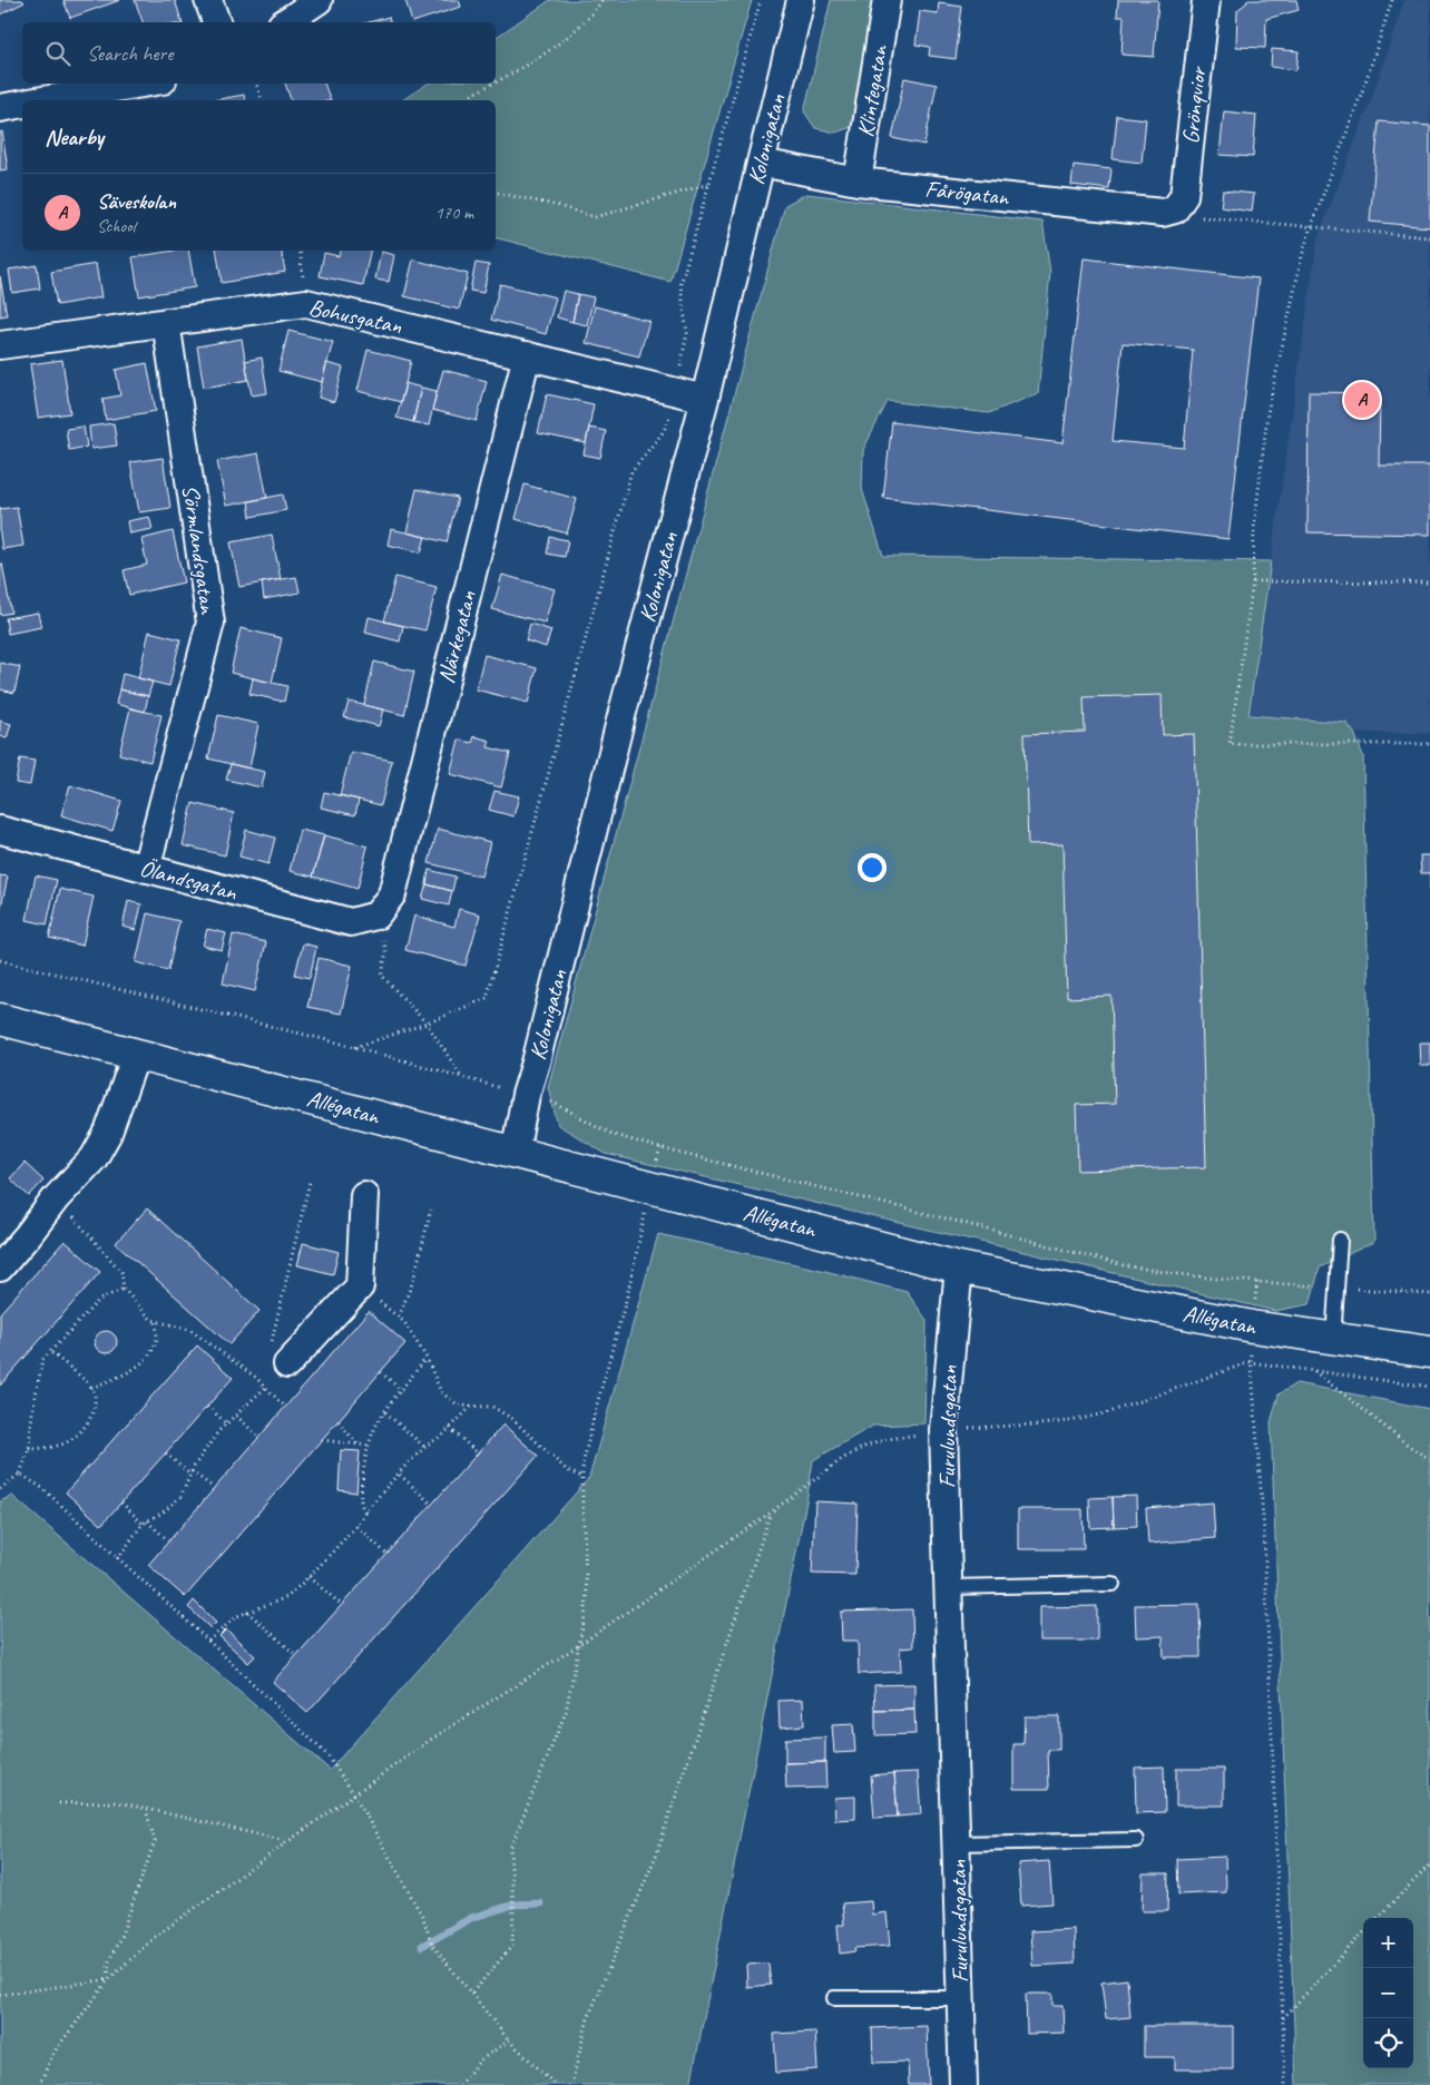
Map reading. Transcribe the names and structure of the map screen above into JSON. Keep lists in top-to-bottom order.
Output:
{
  "streets": {
    "street": [
      "Klintegatan",
      "Grönqvior",
      "Kolonigatan",
      "Fårögatan",
      "Bohusgatan",
      "Sörmlandsgatan",
      "Närkegatan",
      "Ölandsgatan",
      "Allégatan",
      "Furulundsgatan"
    ]
  },
  "crossings": [
    ["Klintegatan", "Fårögatan"],
    ["Grönqvior", "Fårögatan"],
    ["Kolonigatan", "Fårögatan"],
    ["Kolonigatan", "Bohusgatan"],
    ["Kolonigatan", "Allégatan"],
    ["Bohusgatan", "Sörmlandsgatan"],
    ["Bohusgatan", "Närkegatan"],
    ["Sörmlandsgatan", "Ölandsgatan"],
    ["Närkegatan", "Ölandsgatan"],
    ["Allégatan", "Furulundsgatan"]
  ],
  "page": {
    "search": "Search here",
    "heading": "Nearby",
    "list": [
      {
        "mark": "A",
        "name": "Säveskolan",
        "note": "School",
        "value": "170 m"
      }
    ],
    "pins": "A",
    "map_buttons": ["+", "−"]
  }
}
